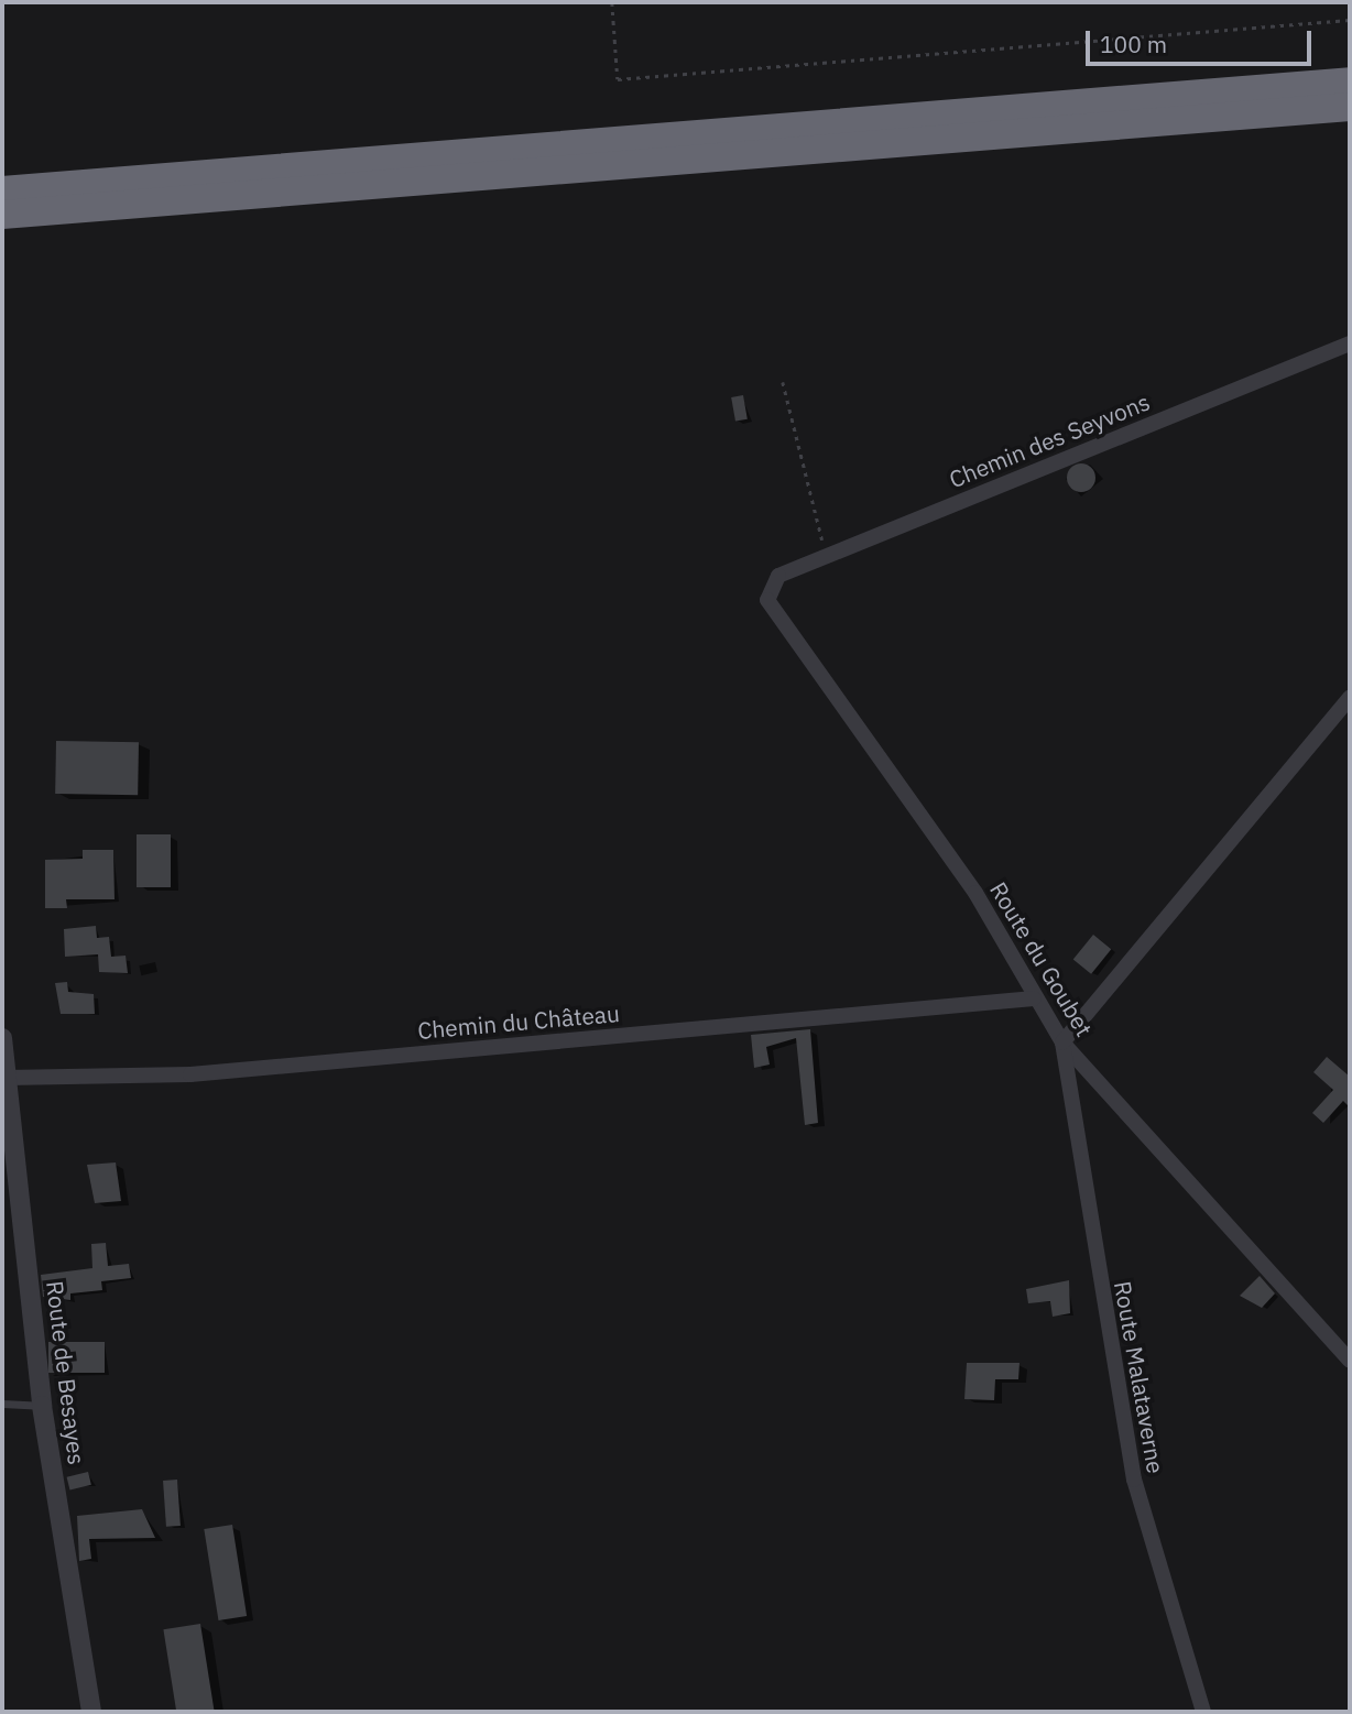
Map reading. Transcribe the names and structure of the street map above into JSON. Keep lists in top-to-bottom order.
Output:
{
  "streets": {
    "street": [
      "Chemin des Seyvons",
      "Route du Goubet",
      "Chemin du Château",
      "Route de Besayes",
      "Route Malataverne"
    ]
  },
  "crossings": [
    ["Chemin des Seyvons", "Route du Goubet"],
    ["Route du Goubet", "Chemin du Château"],
    ["Route du Goubet", "Route Malataverne"],
    ["Chemin du Château", "Route de Besayes"]
  ],
  "scale_bar": "100 m"
}
